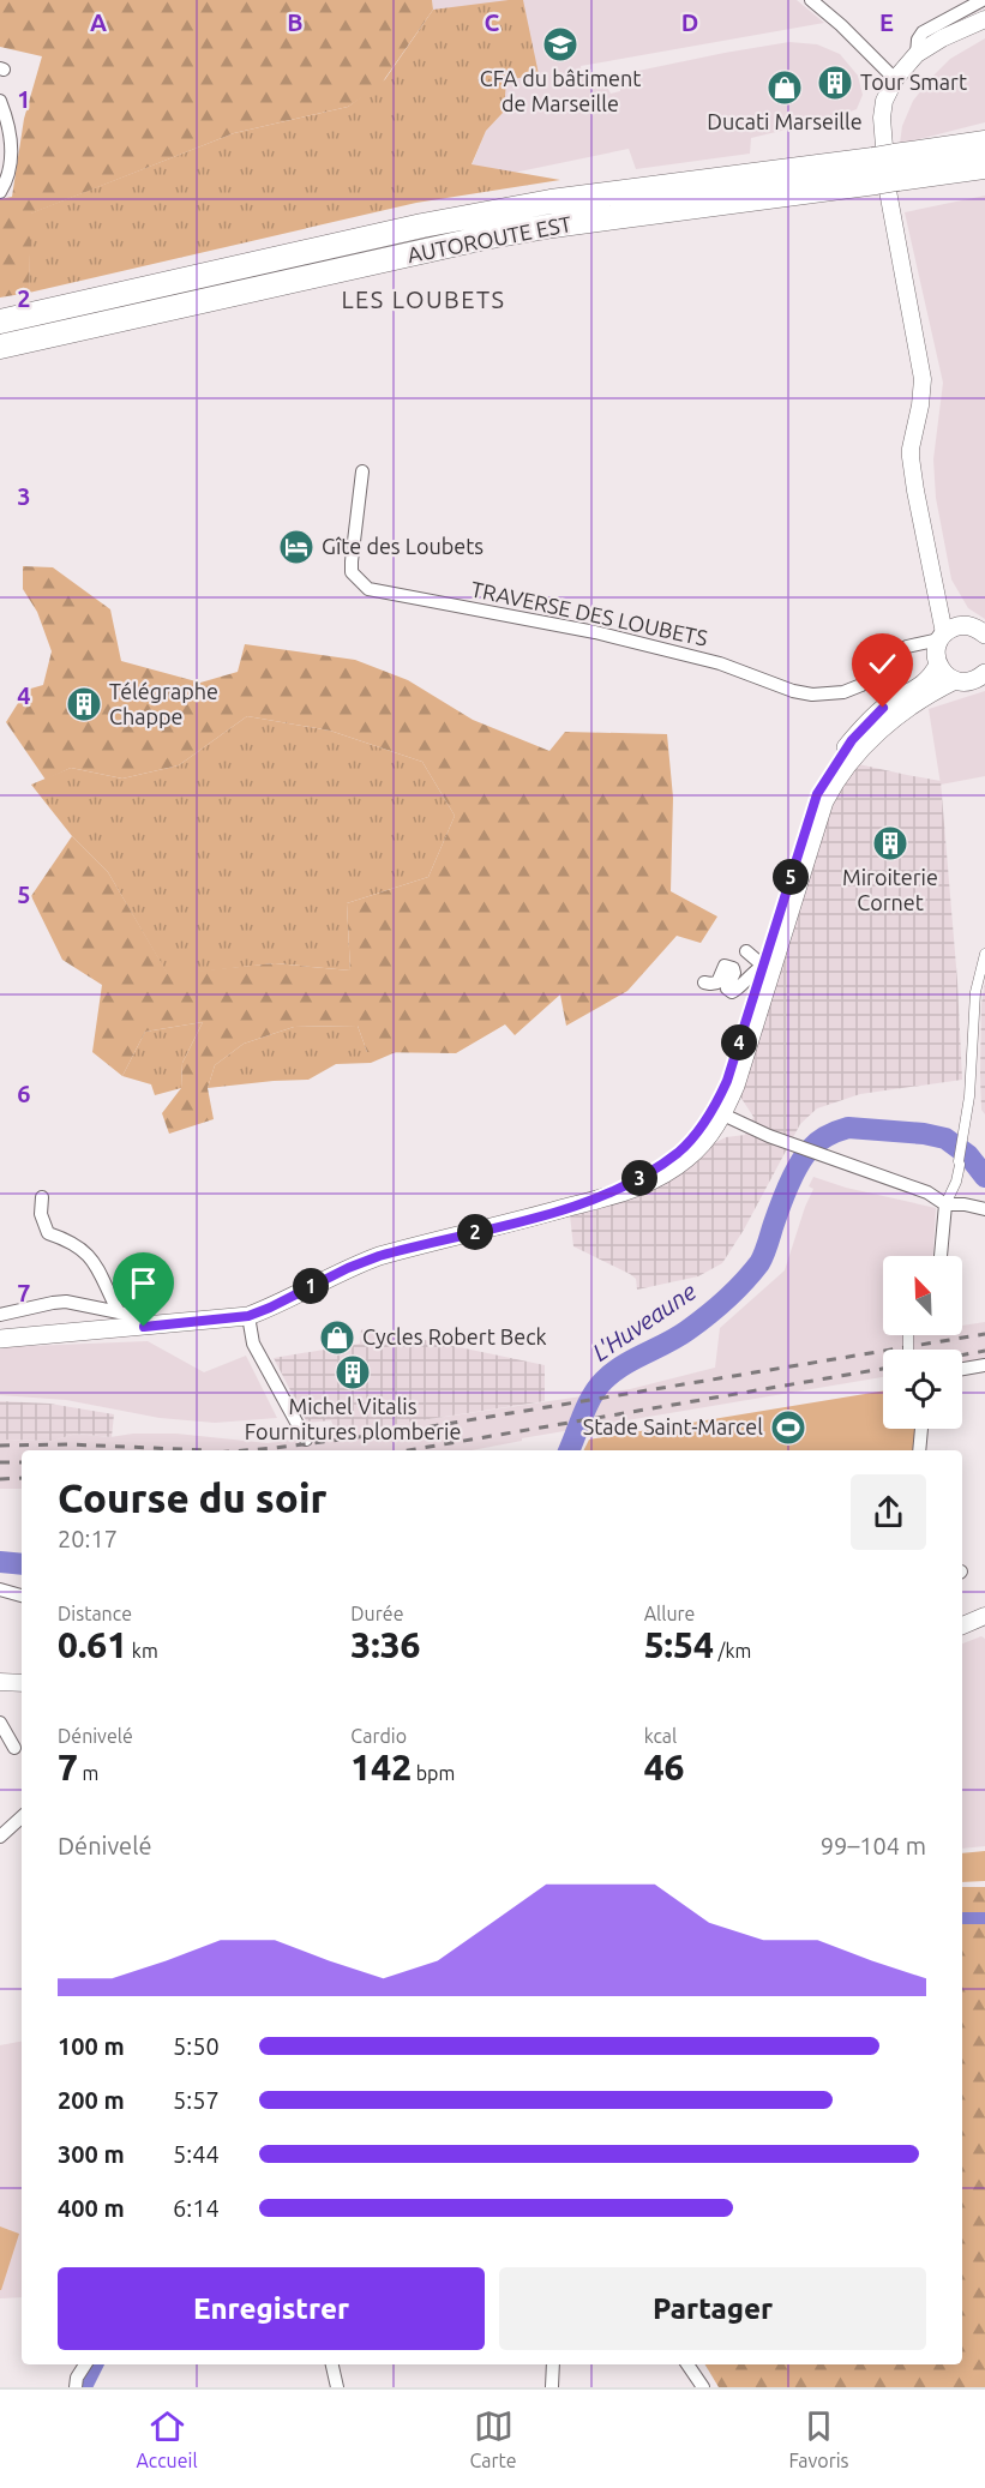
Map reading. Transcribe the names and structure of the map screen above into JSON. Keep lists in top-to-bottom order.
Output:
{
  "streets": {
    "highway": ["AUTOROUTE EST"],
    "street": ["TRAVERSE DES LOUBETS"]
  },
  "districts": ["LES LOUBETS"],
  "water": ["L'Huveaune"],
  "places": {
    "school or university": ["CFA du bâtiment de Marseille"],
    "building": [
      "Tour Smart",
      "Télégraphe Chappe",
      "Miroiterie Cornet",
      "Michel Vitalis Fournitures plomberie"
    ],
    "shop": ["Ducati Marseille", "Cycles Robert Beck"],
    "hotel": ["Gîte des Loubets"],
    "sports": ["Stade Saint-Marcel"]
  },
  "north": "top left",
  "page": {
    "pins": [
      "5",
      "4",
      "3",
      "2",
      "1"
    ],
    "heading": ["Course du soir", "20:17"],
    "stats": [
      ["Distance", "0.61 km"],
      ["Durée", "3:36"],
      ["Allure", "5:54 /km"],
      ["Dénivelé", "7 m"],
      ["Cardio", "142 bpm"],
      ["kcal", "46"]
    ],
    "chart": ["Dénivelé", "99–104 m"],
    "list": [
      {
        "name": "100 m",
        "note": "5:50"
      },
      {
        "name": "200 m",
        "note": "5:57"
      },
      {
        "name": "300 m",
        "note": "5:44"
      },
      {
        "name": "400 m",
        "note": "6:14"
      }
    ],
    "buttons": ["Enregistrer", "Partager"],
    "tabs": ["Accueil", "Carte", "Favoris"]
  },
  "grid": {
    "columns": [
      "A",
      "B",
      "C",
      "D",
      "E"
    ],
    "rows": [
      "1",
      "2",
      "3",
      "4",
      "5",
      "6",
      "7"
    ]
  }
}
